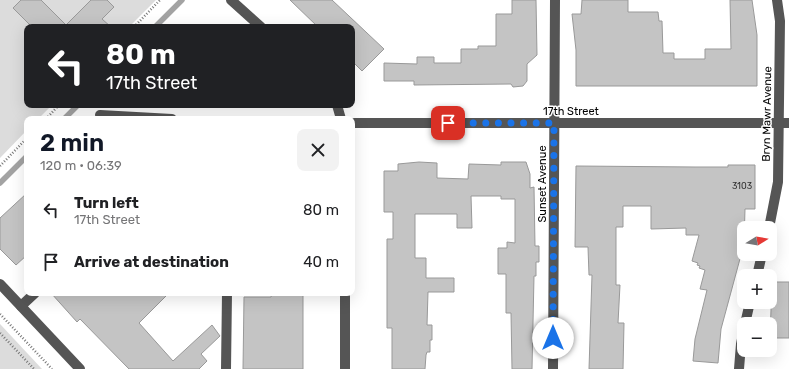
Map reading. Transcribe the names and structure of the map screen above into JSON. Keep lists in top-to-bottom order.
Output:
{
  "streets": {
    "street": ["17th Street", "Bryn Mawr Avenue", "Sunset Avenue"]
  },
  "crossings": [
    ["17th Street", "Bryn Mawr Avenue"],
    ["17th Street", "Sunset Avenue"]
  ],
  "house_numbers": ["3103"],
  "north": "right",
  "page": {
    "turn": ["80 m", "17th Street"],
    "heading": ["2 min", "120 m · 06:39"],
    "list": [
      {
        "name": "Turn left",
        "note": "17th Street",
        "value": "80 m"
      },
      {
        "name": "Arrive at destination",
        "value": "40 m"
      }
    ],
    "map_buttons": ["+", "−"]
  }
}
